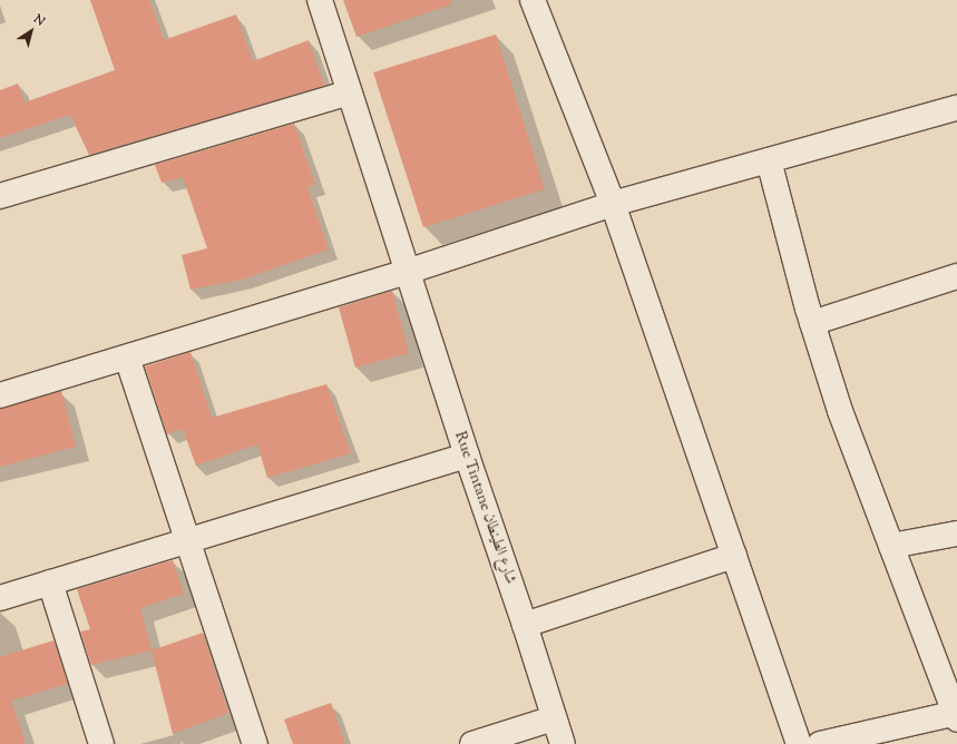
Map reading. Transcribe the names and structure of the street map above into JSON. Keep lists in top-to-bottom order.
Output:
{
  "streets": {
    "street": ["Rue Tintane شارع الطينطان"]
  },
  "north": "top right"
}
